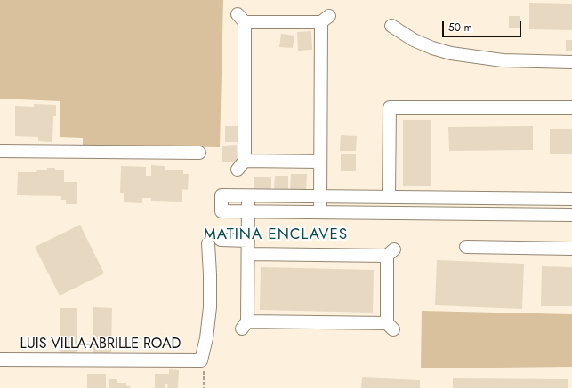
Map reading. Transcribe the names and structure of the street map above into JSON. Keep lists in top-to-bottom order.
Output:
{
  "streets": {
    "street": ["LUIS VILLA-ABRILLE ROAD"]
  },
  "districts": ["MATINA ENCLAVES"],
  "scale_bar": "50 m"
}
